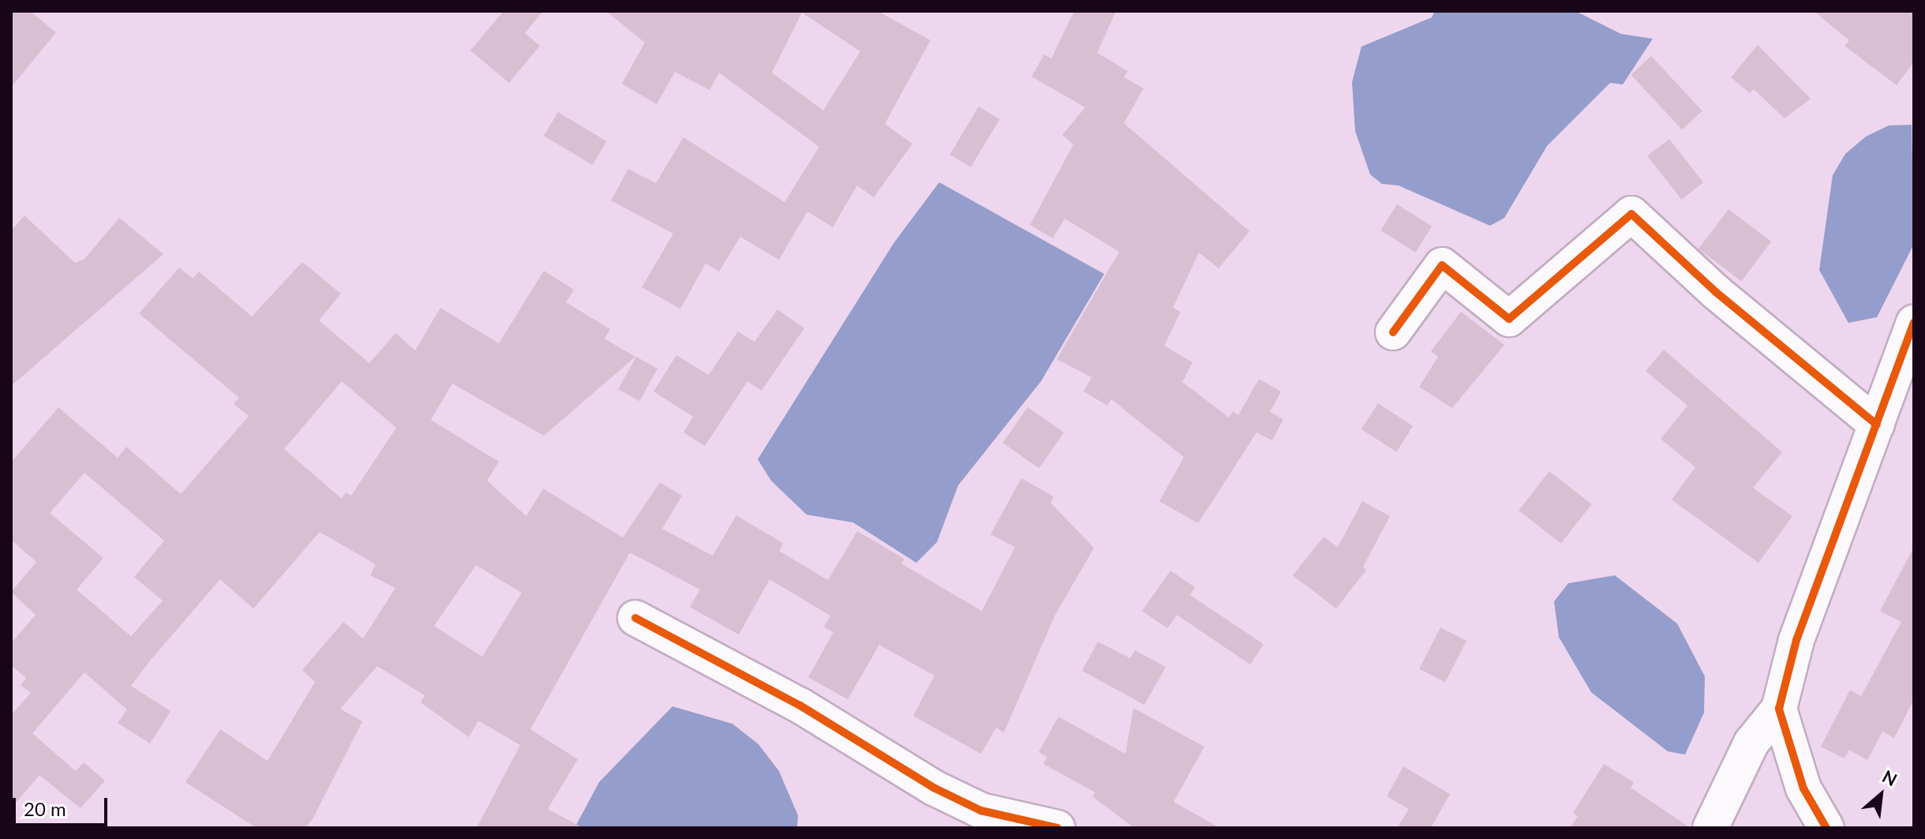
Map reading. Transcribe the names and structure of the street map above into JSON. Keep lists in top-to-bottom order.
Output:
{
  "scale_bar": "20 m",
  "north": "top right"
}
